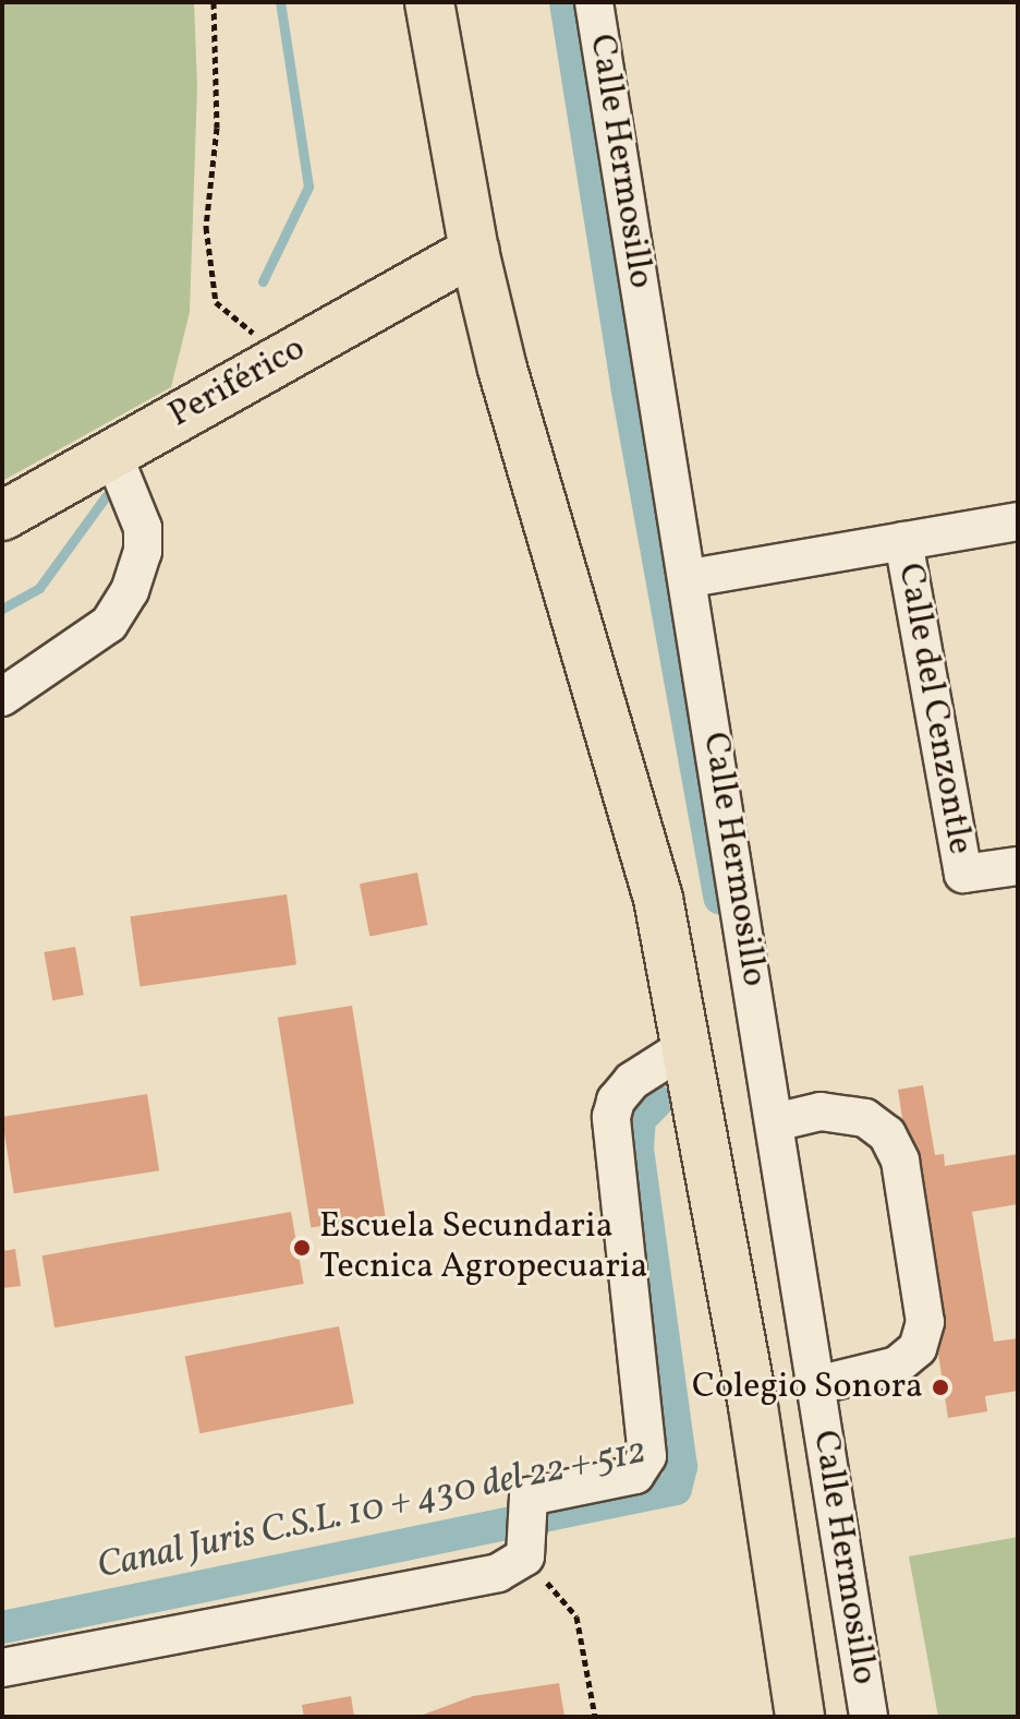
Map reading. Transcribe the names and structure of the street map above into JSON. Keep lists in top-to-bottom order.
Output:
{
  "streets": {
    "main road": ["Calle Hermosillo", "Periférico"],
    "street": ["Calle del Cenzontle"]
  },
  "crossings": [
    ["Calle Hermosillo", "Periférico"],
    ["Calle Hermosillo", "Calle del Cenzontle"]
  ],
  "water": ["Canal Juris C.S.L. 10 + 430 del 22 + 512"],
  "places": ["Escuela Secundaria Tecnica Agropecuaria", "Colegio Sonora"]
}
